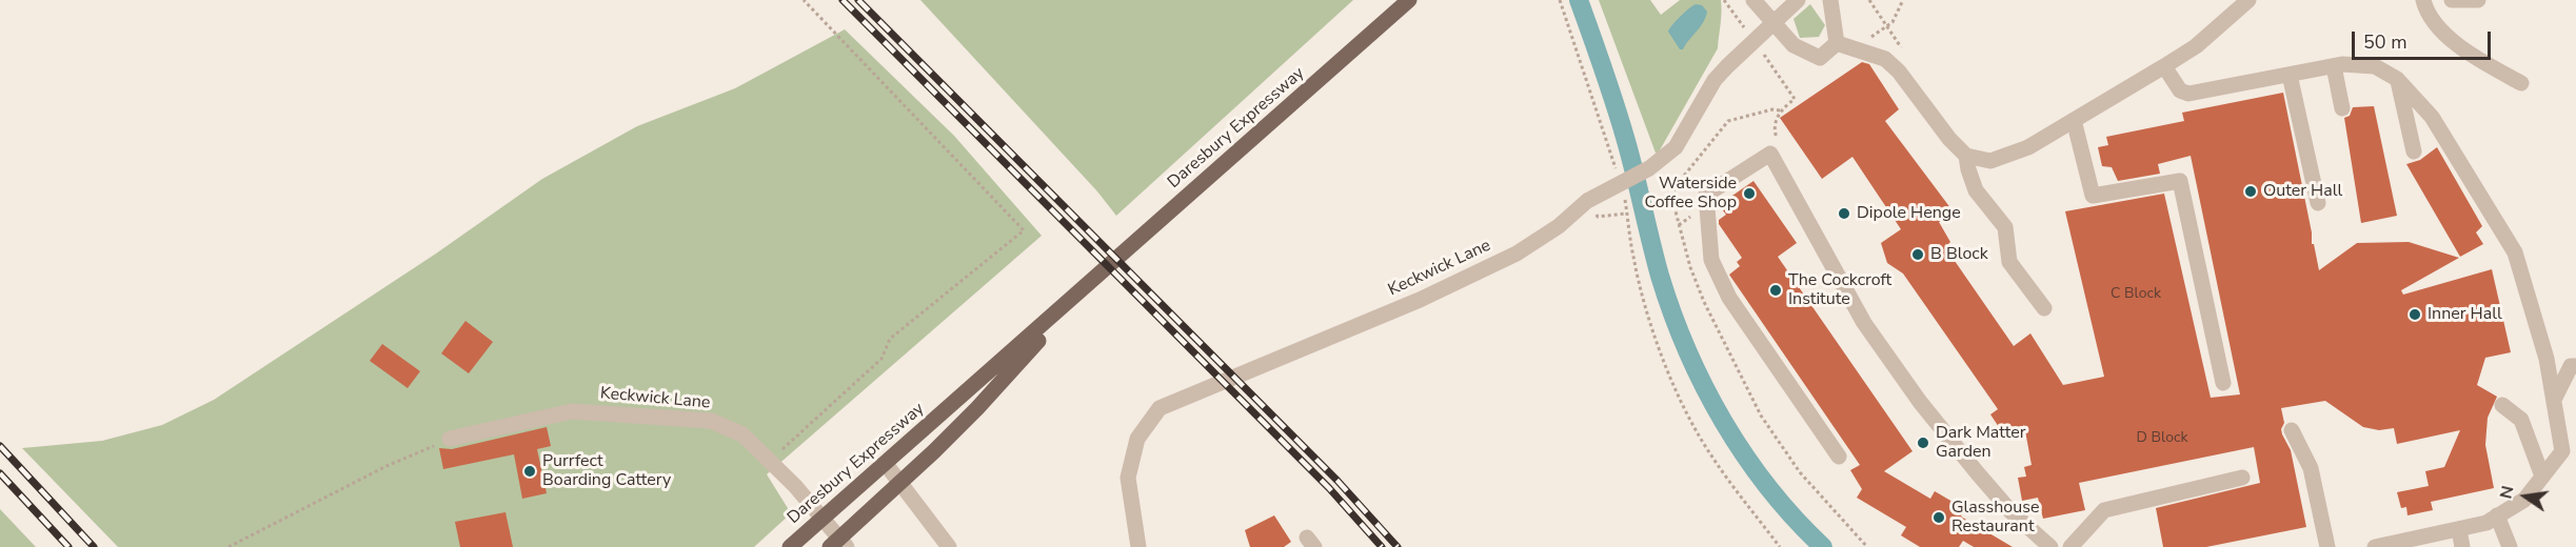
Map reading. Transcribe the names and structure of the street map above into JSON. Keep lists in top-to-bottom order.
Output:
{
  "streets": {
    "main road": ["Daresbury Expressway"],
    "street": ["Keckwick Lane"]
  },
  "places": [
    "Outer Hall",
    "Waterside Coffee Shop",
    "Dipole Henge",
    "B Block",
    "The Cockcroft Institute",
    "Inner Hall",
    "Dark Matter Garden",
    "Purrfect Boarding Cattery",
    "Glasshouse Restaurant"
  ],
  "house_numbers": ["C Block", "D Block"],
  "scale_bar": "50 m",
  "north": "left"
}
